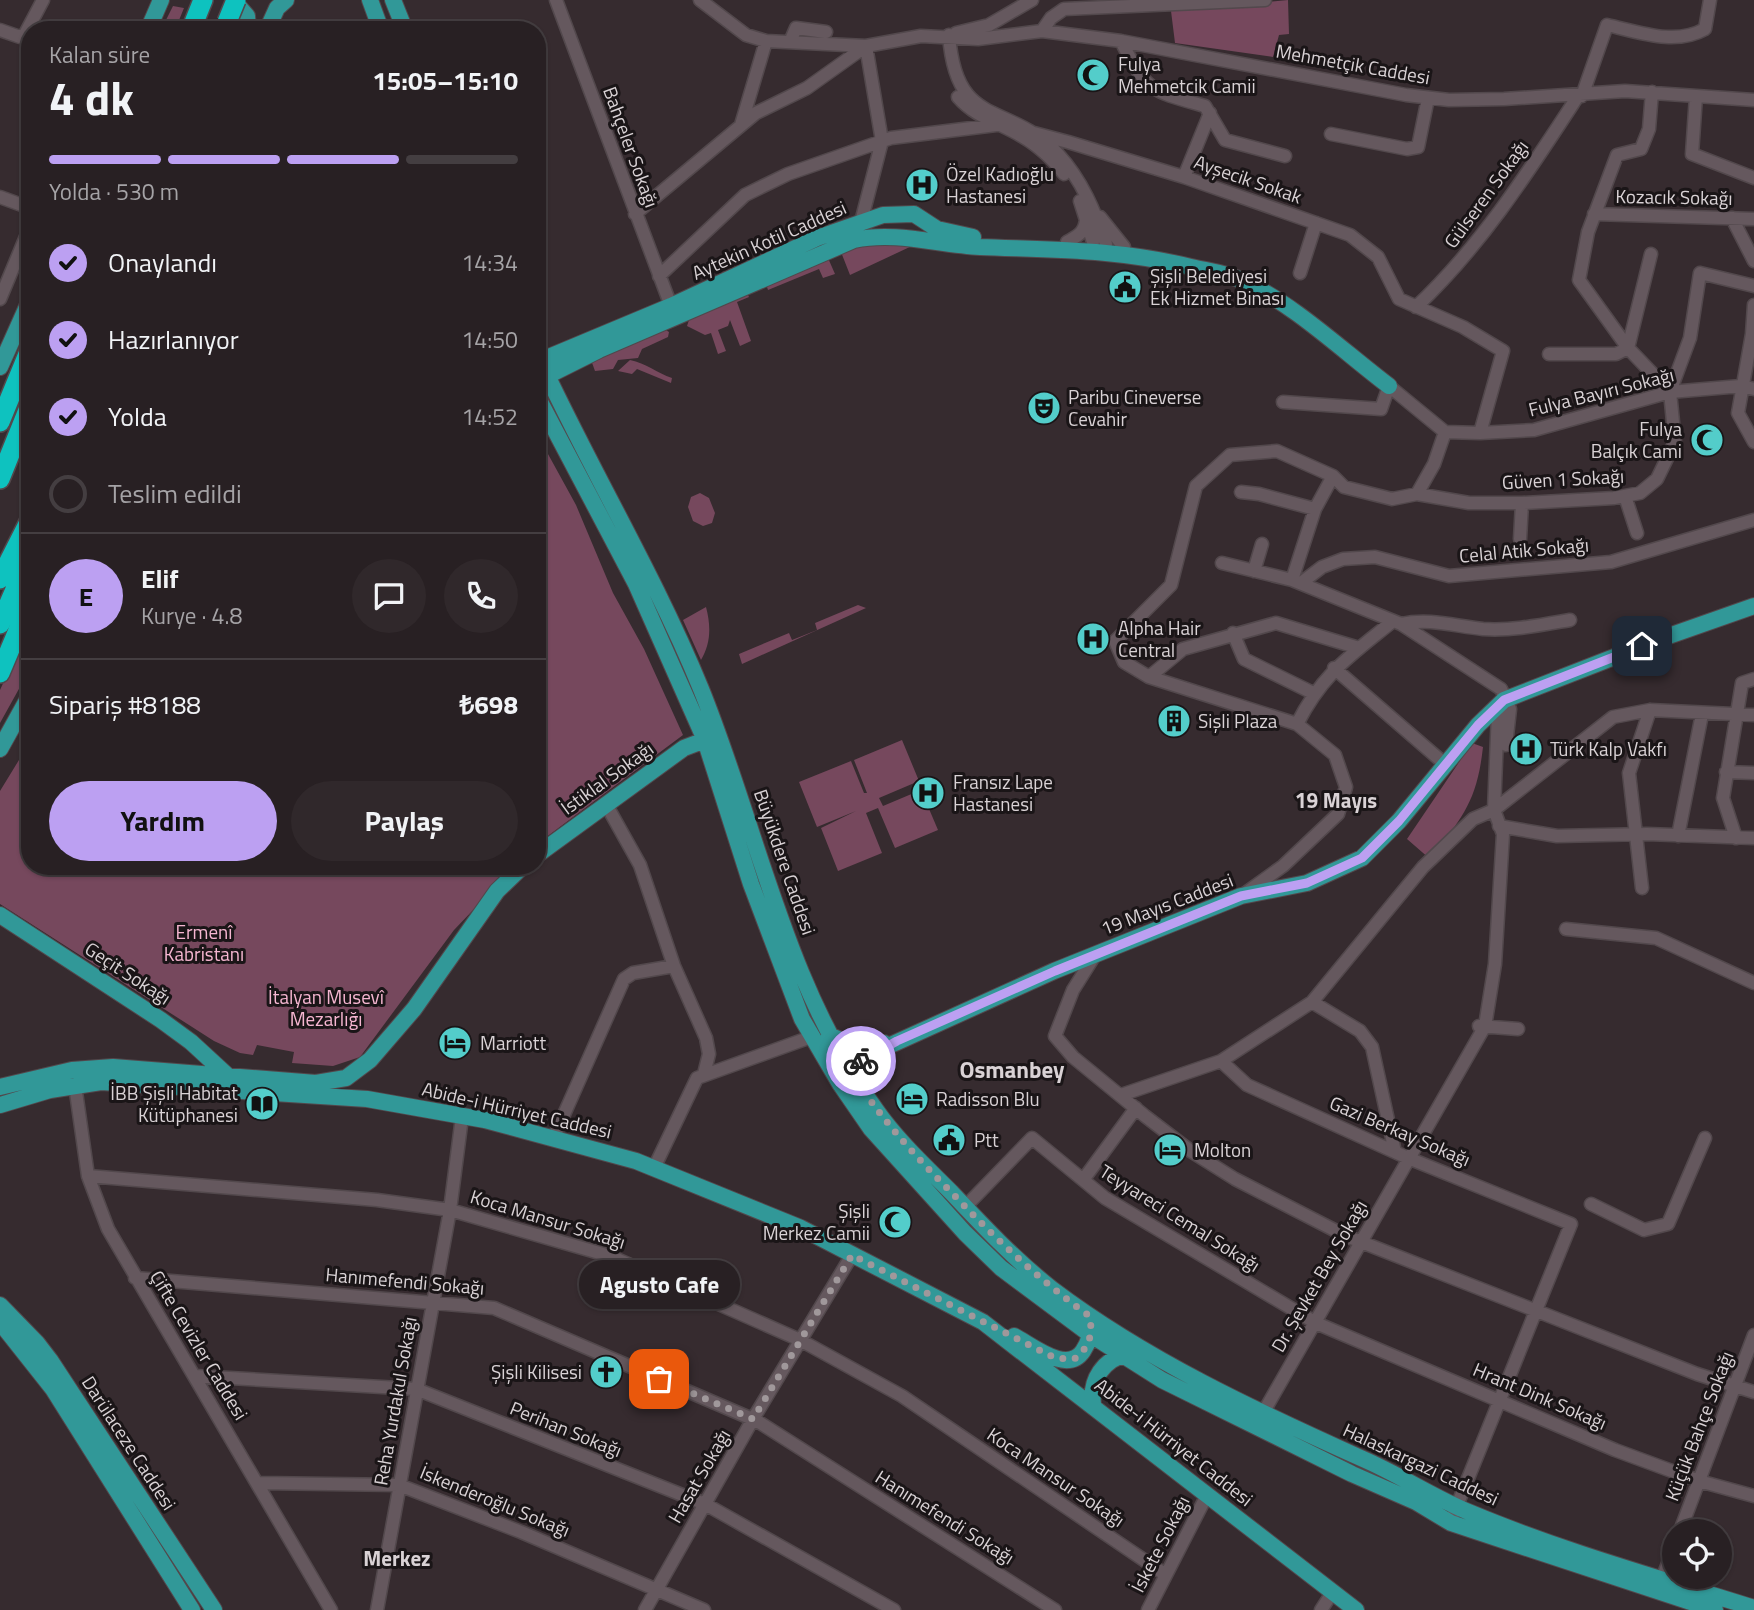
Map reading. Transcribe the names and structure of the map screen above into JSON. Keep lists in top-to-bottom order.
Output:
{
  "streets": {
    "main road": [
      "Aytekin Kotil Caddesi",
      "İstiklal Sokağı",
      "Büyükdere Caddesi",
      "19 Mayıs Caddesi",
      "Geçit Sokağı",
      "Abide-i Hürriyet Caddesi",
      "Darülaceze Caddesi",
      "Halaskargazi Caddesi"
    ],
    "street": [
      "Mehmetçik Caddesi",
      "Bahçeler Sokağı",
      "Ayşecik Sokak",
      "Gülseren Sokağı",
      "Kozacık Sokağı",
      "Fulya Bayırı Sokağı",
      "Güven 1 Sokağı",
      "Celal Atik Sokağı",
      "Gazi Berkay Sokağı",
      "Teyyareci Cemal Sokağı",
      "Koca Mansur Sokağı",
      "Dr. Şevket Bey Sokağı",
      "Hanımefendi Sokağı",
      "Çifte Cevizler Caddesi",
      "Hrant Dink Sokağı",
      "Reha Yurdakul Sokağı",
      "Küçük Bahçe Sokağı",
      "Perihan Sokağı",
      "Hasat Sokağı",
      "İskenderoğlu Sokağı",
      "İskete Sokağı"
    ]
  },
  "crossings": [
    ["Mehmetçik Caddesi", "Gülseren Sokağı"],
    ["Bahçeler Sokağı", "Aytekin Kotil Caddesi"],
    ["Ayşecik Sokak", "Gülseren Sokağı"],
    ["Ayşecik Sokak", "Fulya Bayırı Sokağı"],
    ["Fulya Bayırı Sokağı", "Güven 1 Sokağı"],
    ["İstiklal Sokağı", "Büyükdere Caddesi"],
    ["Büyükdere Caddesi", "19 Mayıs Caddesi"],
    ["Büyükdere Caddesi", "Teyyareci Cemal Sokağı"],
    ["Büyükdere Caddesi", "Halaskargazi Caddesi"],
    ["19 Mayıs Caddesi", "Dr. Şevket Bey Sokağı"],
    ["Geçit Sokağı", "Abide-i Hürriyet Caddesi"],
    ["Abide-i Hürriyet Caddesi", "Çifte Cevizler Caddesi"],
    ["Abide-i Hürriyet Caddesi", "Reha Yurdakul Sokağı"],
    ["Abide-i Hürriyet Caddesi", "Hasat Sokağı"],
    ["Abide-i Hürriyet Caddesi", "İskete Sokağı"],
    ["Gazi Berkay Sokağı", "Dr. Şevket Bey Sokağı"],
    ["Teyyareci Cemal Sokağı", "Dr. Şevket Bey Sokağı"],
    ["Teyyareci Cemal Sokağı", "Hrant Dink Sokağı"],
    ["Koca Mansur Sokağı", "Çifte Cevizler Caddesi"],
    ["Koca Mansur Sokağı", "Reha Yurdakul Sokağı"],
    ["Koca Mansur Sokağı", "Hasat Sokağı"],
    ["Koca Mansur Sokağı", "İskete Sokağı"],
    ["Dr. Şevket Bey Sokağı", "Hrant Dink Sokağı"],
    ["Dr. Şevket Bey Sokağı", "Halaskargazi Caddesi"],
    ["Hanımefendi Sokağı", "Çifte Cevizler Caddesi"],
    ["Hanımefendi Sokağı", "Reha Yurdakul Sokağı"],
    ["Hanımefendi Sokağı", "Hasat Sokağı"],
    ["Çifte Cevizler Caddesi", "Perihan Sokağı"],
    ["Çifte Cevizler Caddesi", "İskenderoğlu Sokağı"],
    ["Hrant Dink Sokağı", "Küçük Bahçe Sokağı"],
    ["Reha Yurdakul Sokağı", "Perihan Sokağı"],
    ["Reha Yurdakul Sokağı", "İskenderoğlu Sokağı"],
    ["Perihan Sokağı", "Hasat Sokağı"],
    ["Hasat Sokağı", "İskenderoğlu Sokağı"]
  ],
  "districts": ["19 Mayıs", "Osmanbey", "Merkez"],
  "parks": ["Ermenî Kabristanı", "İtalyan Musevî Mezarlığı"],
  "places": {
    "mosque": ["Fulya Mehmetcik Camii", "Fulya Balçık Cami", "Şişli Merkez Camii"],
    "hospital": [
      "Özel Kadıoğlu Hastanesi",
      "Alpha Hair Central",
      "Türk Kalp Vakfı",
      "Fransız Lape Hastanesi"
    ],
    "public building": ["Şişli Belediyesi Ek Hizmet Binası", "Ptt"],
    "theatre": ["Paribu Cineverse Cevahir"],
    "building": ["Sişli Plaza"],
    "hotel": ["Marriott", "Radisson Blu", "Molton"],
    "library": ["İBB Şişli Habitat Kütüphanesi"],
    "church": ["Şişli Kilisesi"],
    "other": ["Agusto Cafe"]
  },
  "page": {
    "heading": ["4 dk", "Kalan süre", "15:05–15:10"],
    "panel": [
      "Elif",
      "Kurye · 4.8",
      "Sipariş #8188",
      "₺698"
    ],
    "bar": "Yolda · 530 m",
    "list": [
      ["Onaylandı", "14:34"],
      ["Hazırlanıyor", "14:50"],
      ["Yolda", "14:52"],
      "Teslim edildi"
    ],
    "round": "E",
    "buttons": ["Yardım", "Paylaş"],
    "bubble": "Agusto Cafe"
  }
}
